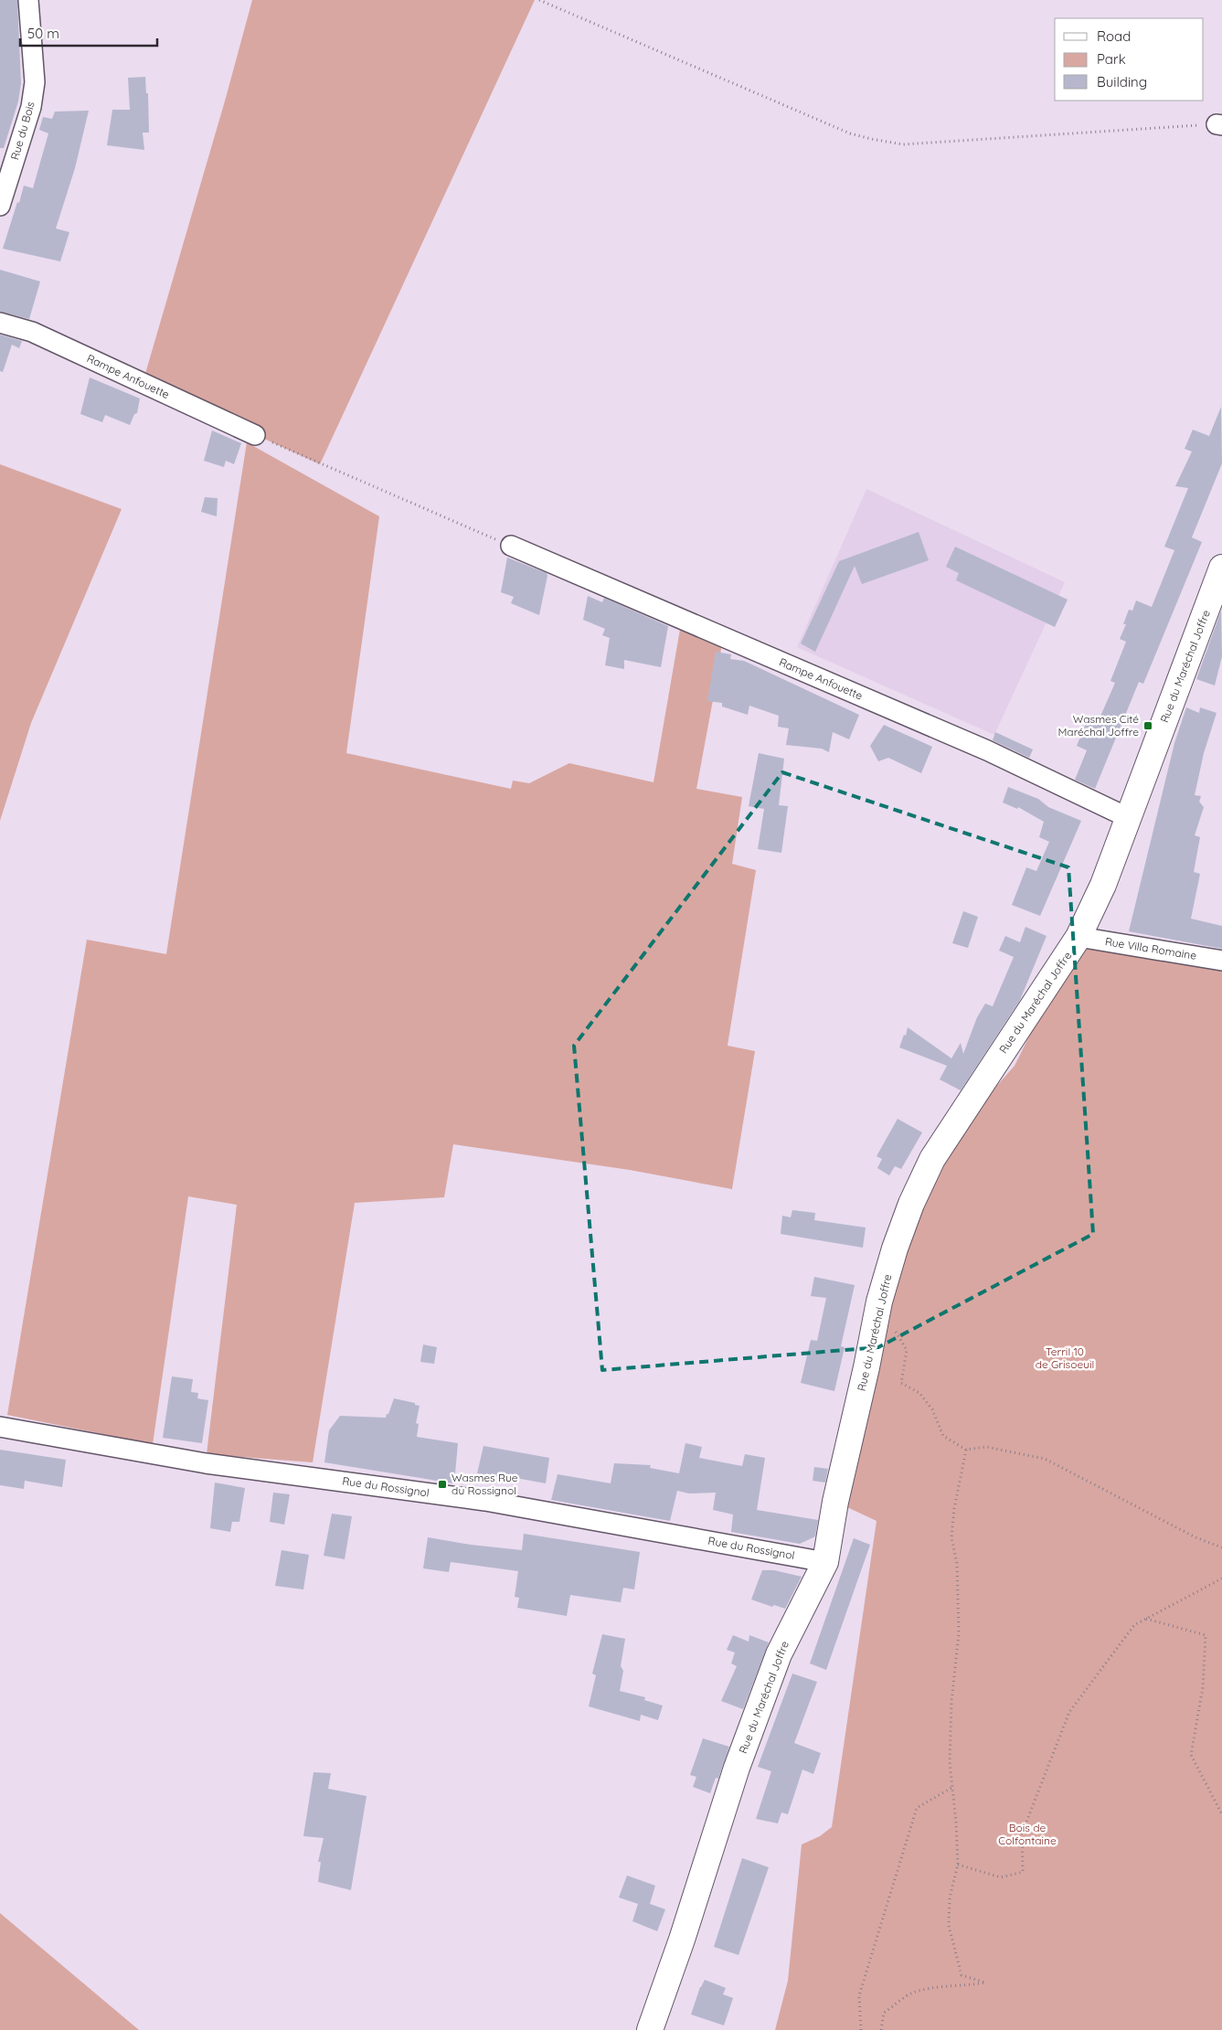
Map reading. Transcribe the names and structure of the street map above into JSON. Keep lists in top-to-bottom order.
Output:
{
  "streets": {
    "street": [
      "Rue du Bois",
      "Rampe Anfouette",
      "Rue du Maréchal Joffre",
      "Rue Villa Romaine",
      "Rue du Rossignol"
    ]
  },
  "crossings": [
    ["Rampe Anfouette", "Rue du Maréchal Joffre"],
    ["Rue du Maréchal Joffre", "Rue Villa Romaine"],
    ["Rue du Maréchal Joffre", "Rue du Rossignol"]
  ],
  "parks": ["Terril 10 de Grisoeuil", "Bois de Colfontaine"],
  "places": {
    "transit": ["Wasmes Cité Maréchal Joffre", "Wasmes Rue du Rossignol"]
  },
  "legend": ["Road", "Park", "Building"],
  "scale_bar": "50 m"
}
